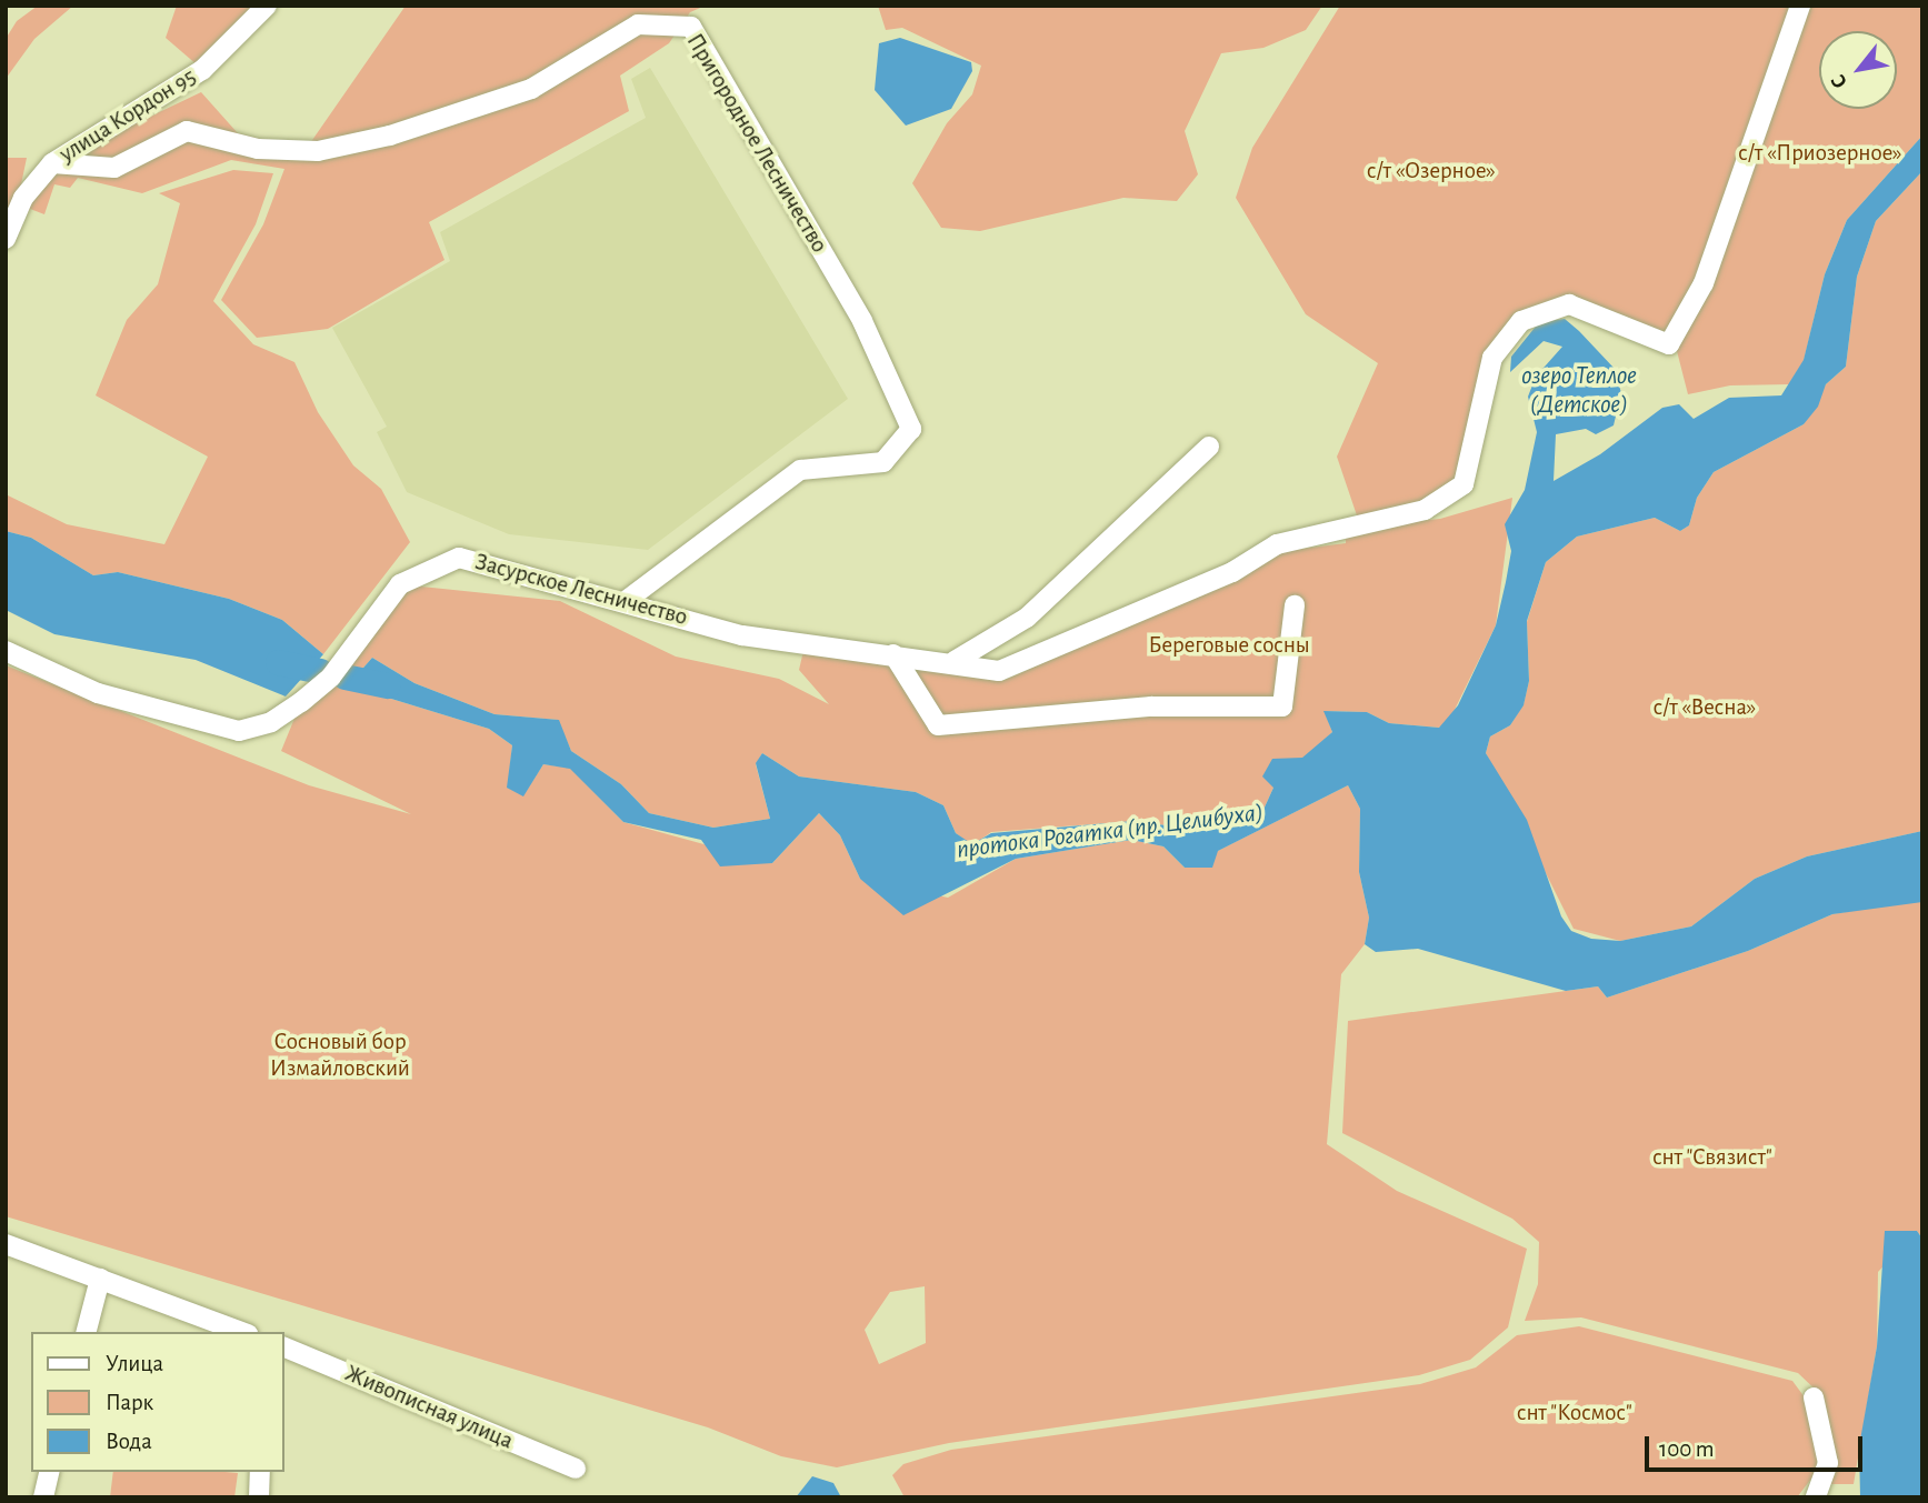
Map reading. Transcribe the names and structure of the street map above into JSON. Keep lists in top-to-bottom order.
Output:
{
  "streets": {
    "street": [
      "улица Кордон 95",
      "Пригородное Лесничество",
      "Засурское Лесничество",
      "Живописная улица"
    ]
  },
  "crossings": [
    ["улица Кордон 95", "Пригородное Лесничество"],
    ["Пригородное Лесничество", "Засурское Лесничество"]
  ],
  "water": ["озеро Теплое (Детское)", "протока Рогатка (пр. Целибуха)"],
  "parks": [
    "с/т «Приозерное»",
    "с/т «Озерное»",
    "Береговые сосны",
    "с/т «Весна»",
    "Сосновый бор Измайловский",
    "снт \"Связист\"",
    "снт \"Космос\""
  ],
  "legend": ["Улица", "Парк", "Вода"],
  "scale_bar": "100 m",
  "north": "bottom left"
}
